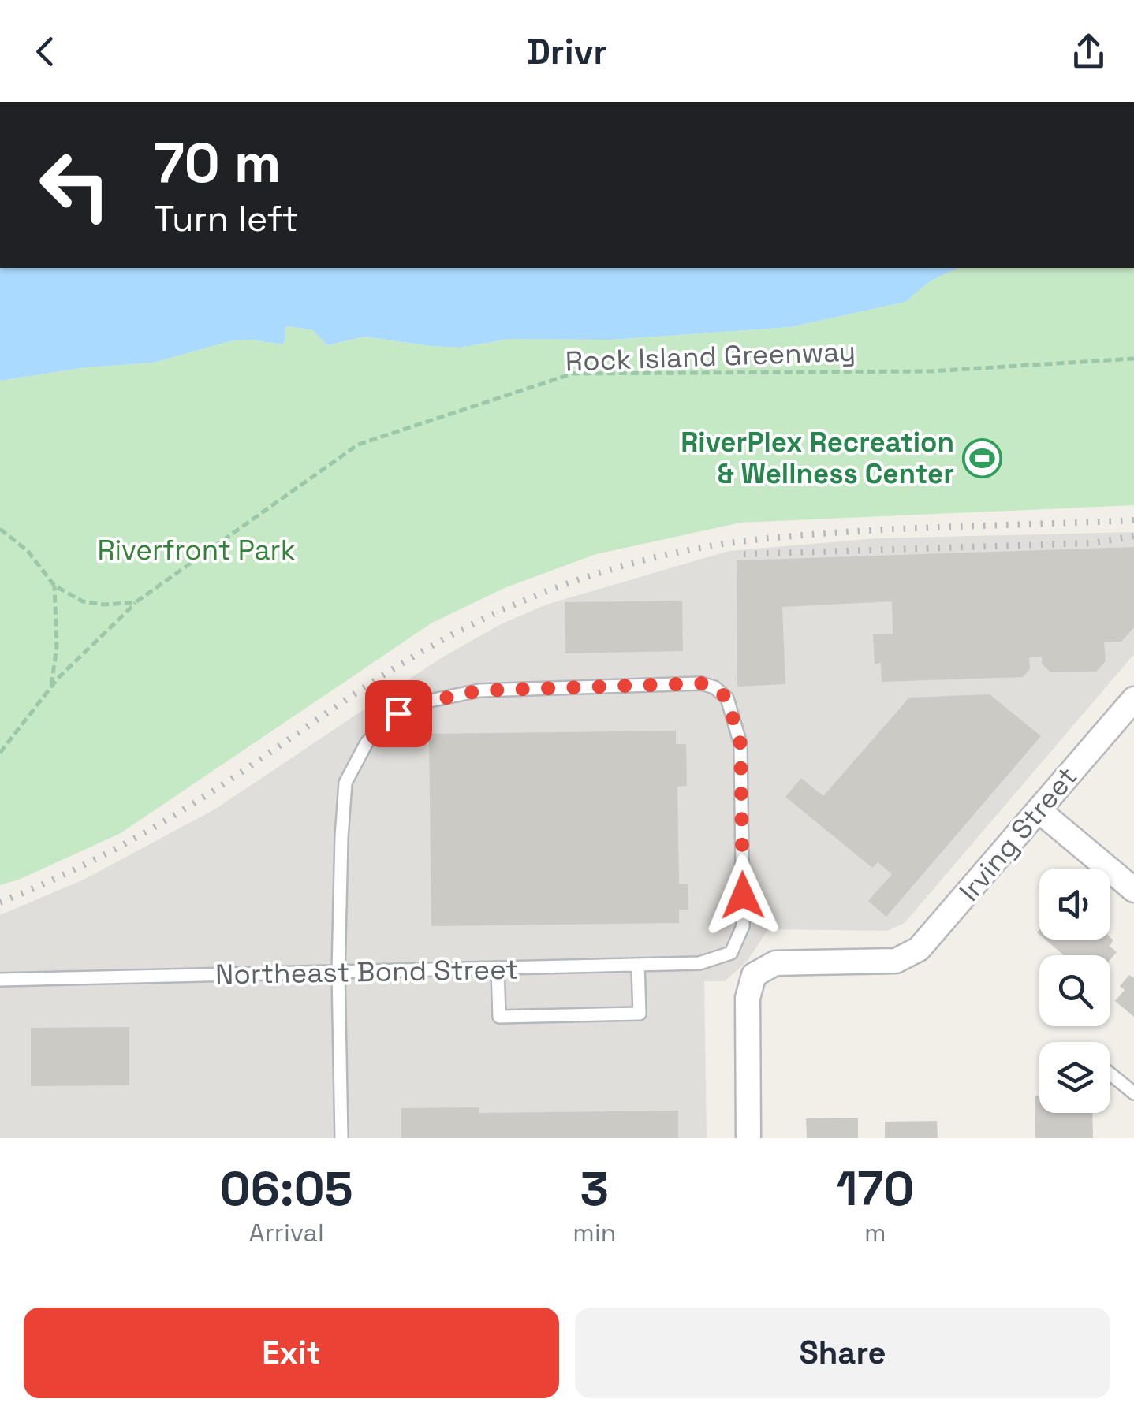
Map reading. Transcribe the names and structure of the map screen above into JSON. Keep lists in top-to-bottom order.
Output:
{
  "streets": {
    "street": ["Irving Street"],
    "lane": ["Northeast Bond Street"],
    "path": ["Rock Island Greenway"]
  },
  "parks": ["Riverfront Park"],
  "places": {
    "sports": ["RiverPlex Recreation & Wellness Center"]
  },
  "page": {
    "header": "Drivr",
    "turn": ["70 m", "Turn left"],
    "eta": [
      "06:05",
      "Arrival",
      "3",
      "min",
      "170",
      "m"
    ],
    "buttons": ["Exit", "Share"]
  }
}
